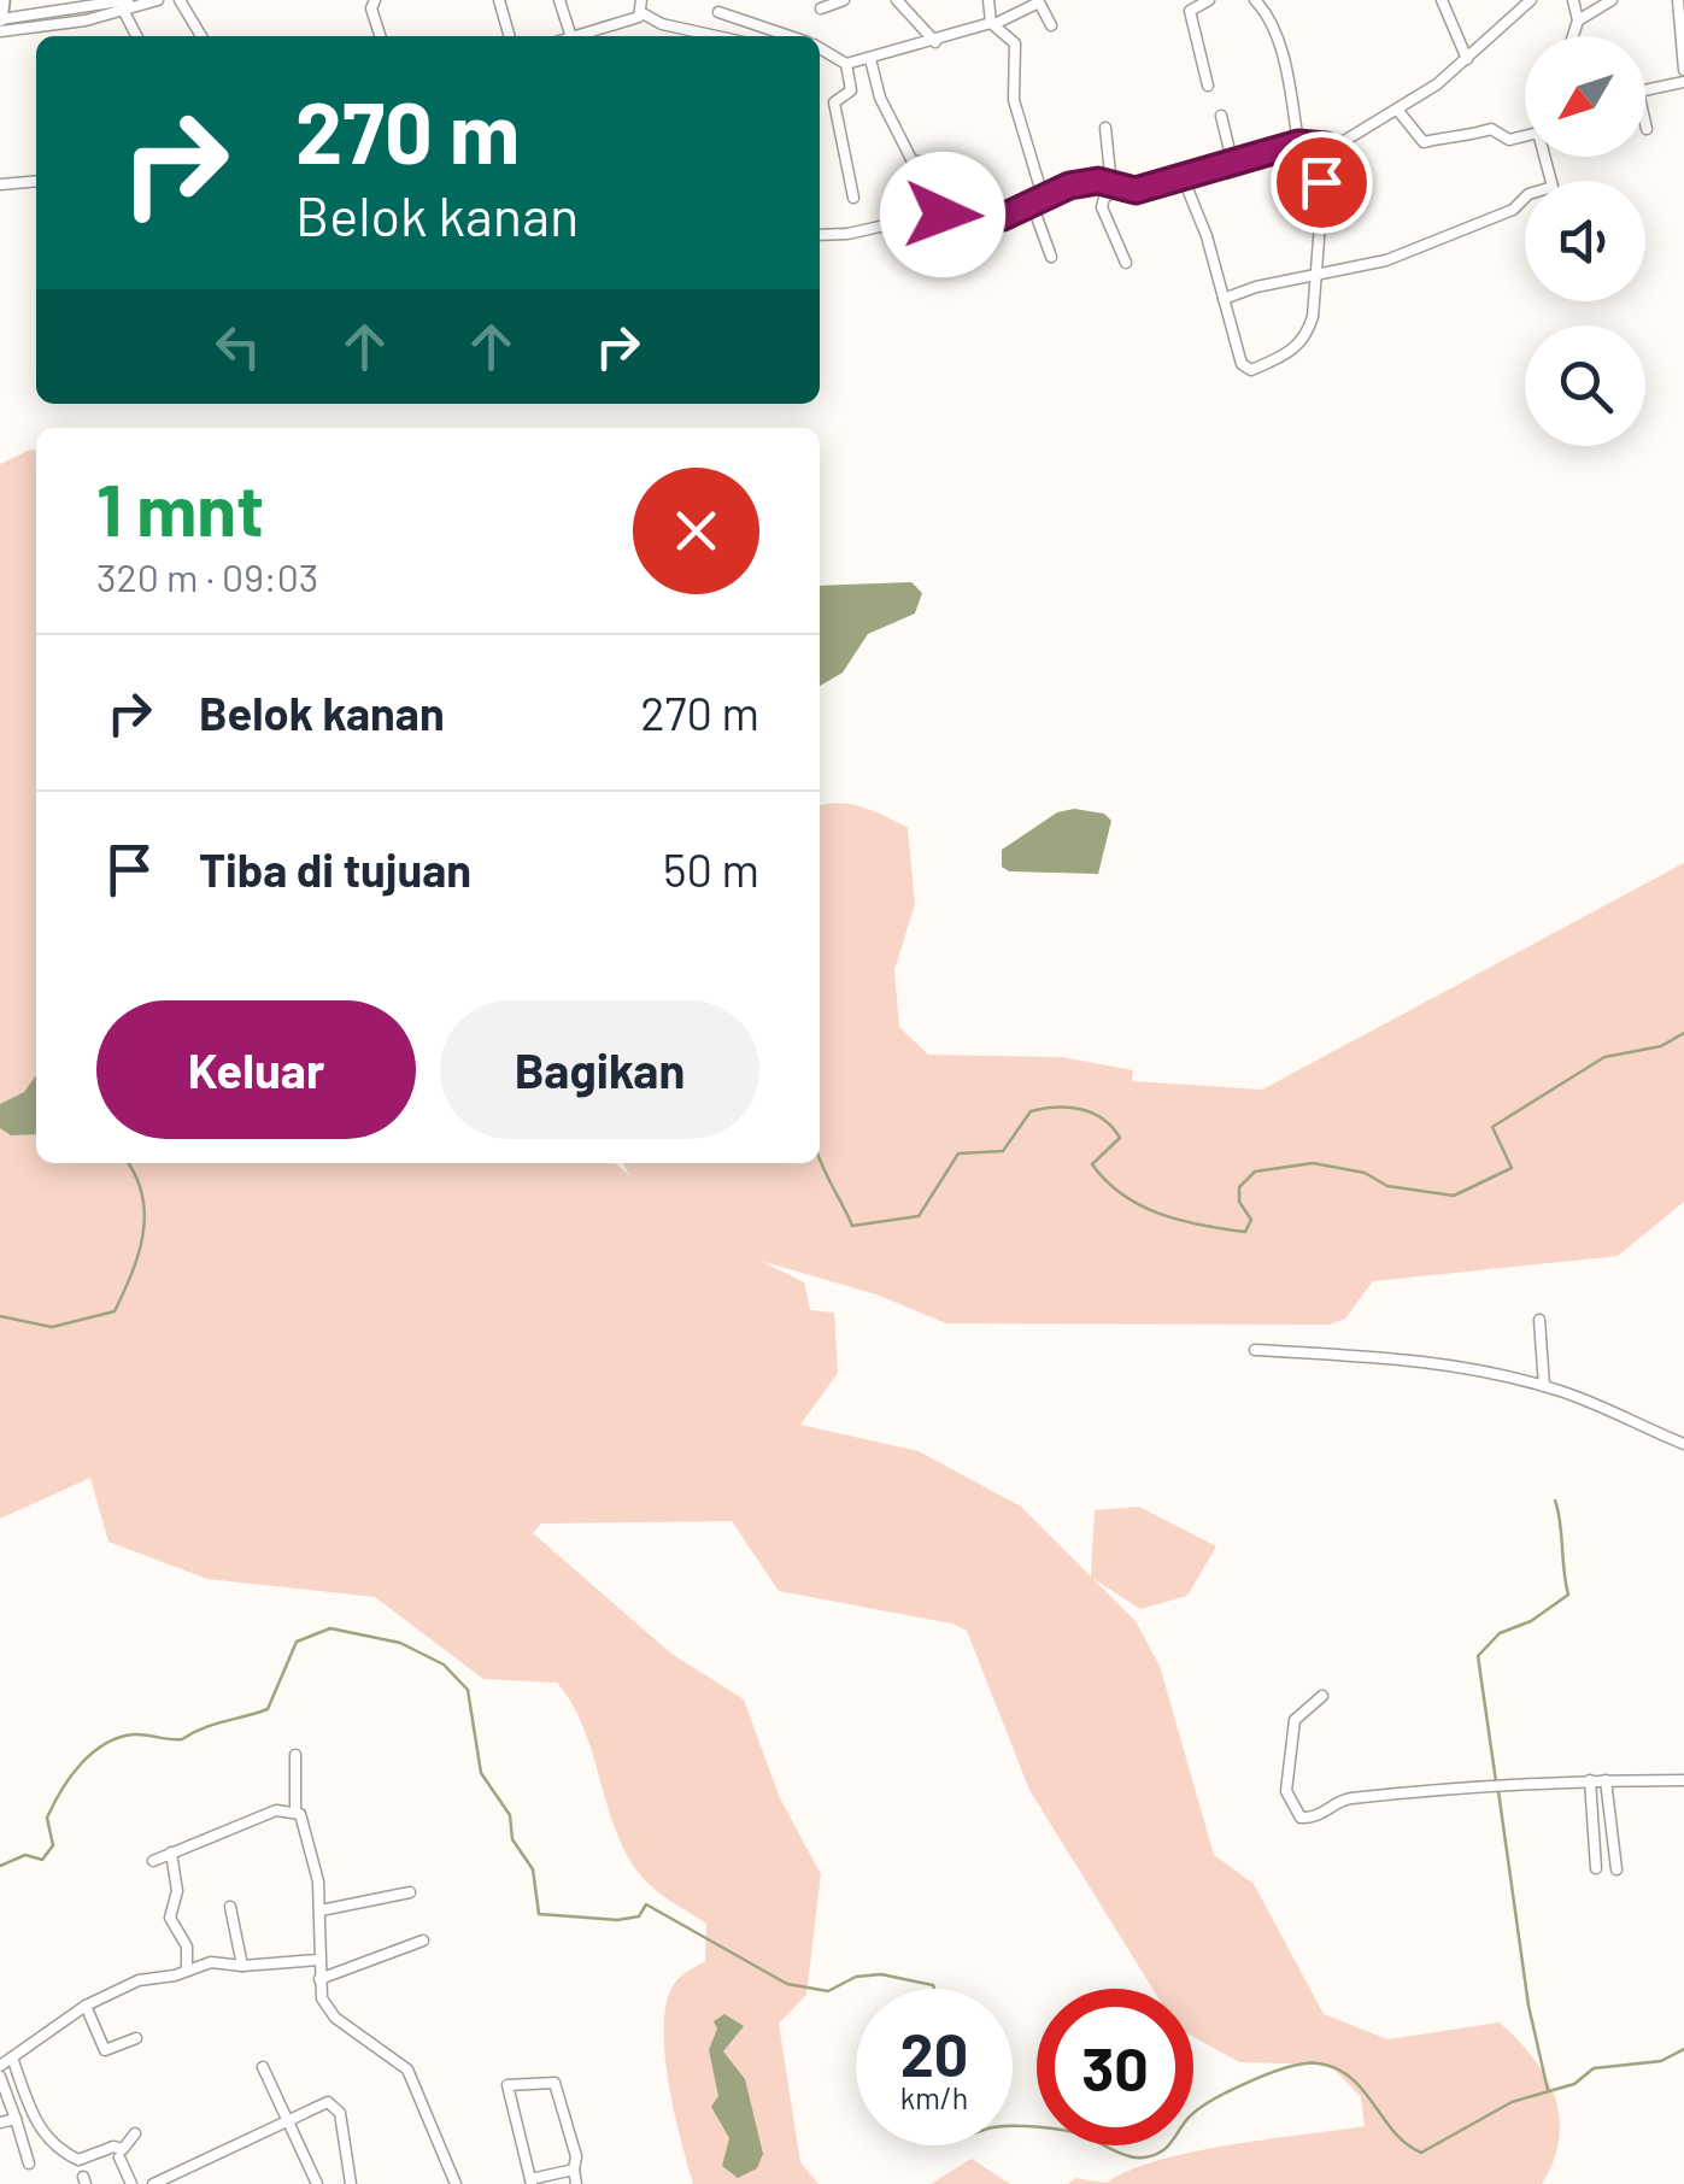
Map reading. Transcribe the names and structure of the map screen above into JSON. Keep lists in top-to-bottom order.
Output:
{
  "north": "bottom left",
  "page": {
    "turn": ["270 m", "Belok kanan"],
    "heading": ["1 mnt", "320 m · 09:03"],
    "list": [
      {
        "name": "Belok kanan",
        "value": "270 m"
      },
      {
        "name": "Tiba di tujuan",
        "value": "50 m"
      }
    ],
    "buttons": ["Keluar", "Bagikan"],
    "speed": "20 km/h",
    "limit": "30"
  }
}
